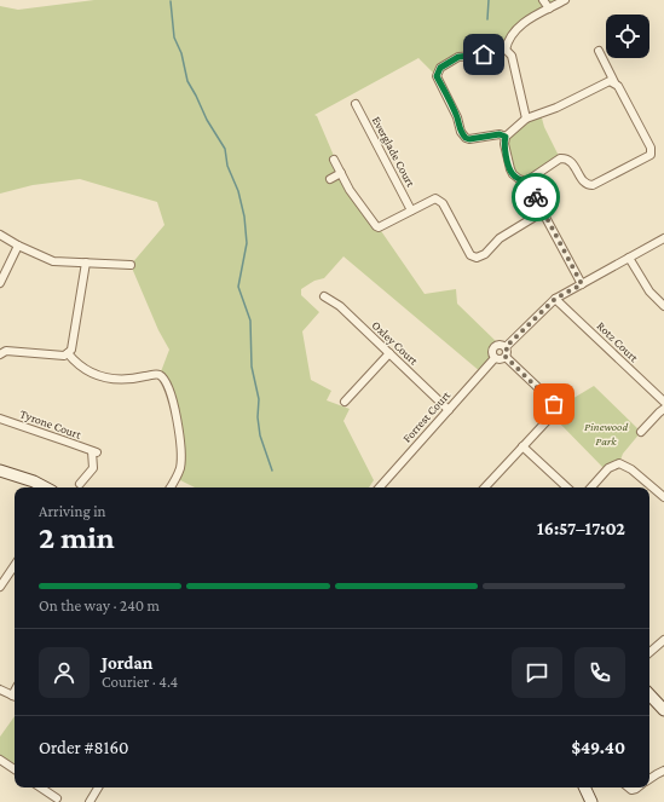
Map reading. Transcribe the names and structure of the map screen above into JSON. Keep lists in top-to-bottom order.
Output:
{
  "streets": {
    "street": [
      "Everglade Court",
      "Rotz Court",
      "Oxley Court",
      "Forrest Court",
      "Tyrone Court"
    ]
  },
  "crossings": [
    ["Oxley Court", "Forrest Court"]
  ],
  "parks": ["Pinewood Park"],
  "page": {
    "heading": ["2 min", "Arriving in", "16:57–17:02"],
    "panel": [
      "Jordan",
      "Courier · 4.4",
      "Order #8160",
      "$49.40"
    ],
    "bar": "On the way · 240 m"
  }
}
